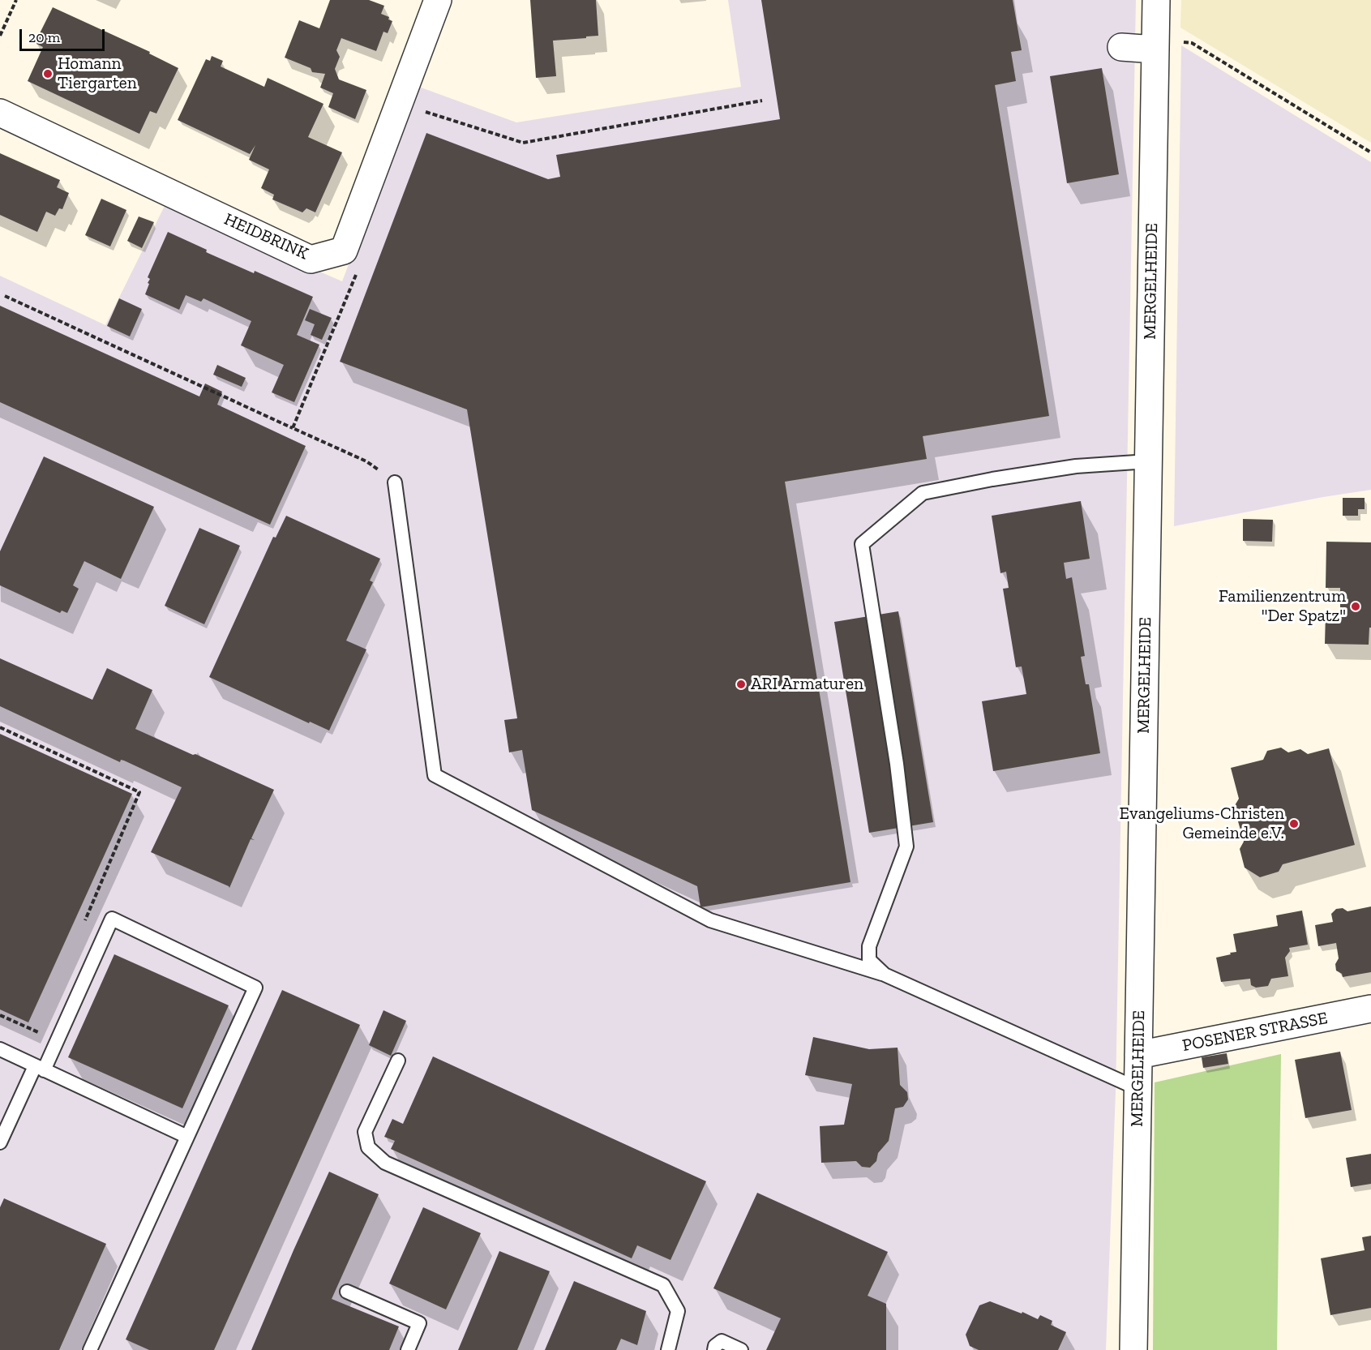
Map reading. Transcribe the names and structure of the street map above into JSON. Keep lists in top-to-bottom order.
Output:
{
  "streets": {
    "street": ["HEIDBRINK", "MERGELHEIDE", "POSENER STRASSE"]
  },
  "crossings": [
    ["MERGELHEIDE", "POSENER STRASSE"]
  ],
  "places": [
    "Homann Tiergarten",
    "Familienzentrum \"Der Spatz\"",
    "ARI Armaturen",
    "Evangeliums-Christen Gemeinde e.V."
  ],
  "scale_bar": "20 m"
}
